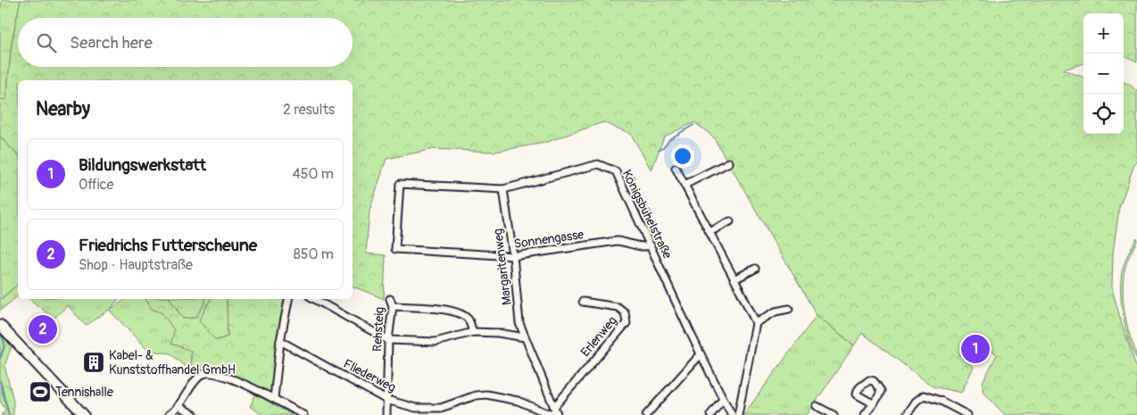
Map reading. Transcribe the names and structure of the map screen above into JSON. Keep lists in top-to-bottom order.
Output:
{
  "streets": {
    "street": [
      "Königsbühelstraße",
      "Sonnengasse",
      "Margaritenweg",
      "Rehsteig",
      "Erlenweg",
      "Fliederweg"
    ]
  },
  "crossings": [
    ["Königsbühelstraße", "Sonnengasse"],
    ["Königsbühelstraße", "Margaritenweg"],
    ["Sonnengasse", "Margaritenweg"],
    ["Margaritenweg", "Erlenweg"],
    ["Margaritenweg", "Fliederweg"],
    ["Rehsteig", "Fliederweg"],
    ["Erlenweg", "Fliederweg"]
  ],
  "places": {
    "building": ["Kabel- & Kunststoffhandel GmbH"],
    "sports": ["Tennishalle"]
  },
  "page": {
    "map_buttons": ["+", "−"],
    "search": "Search here",
    "heading": ["Nearby", "2 results"],
    "list": [
      {
        "mark": "1",
        "name": "Bildungswerkstatt",
        "note": "Office",
        "value": "450 m"
      },
      {
        "mark": "2",
        "name": "Friedrichs Futterscheune",
        "note": "Shop · Hauptstraße",
        "value": "850 m"
      }
    ],
    "pins": ["2", "1"]
  }
}
